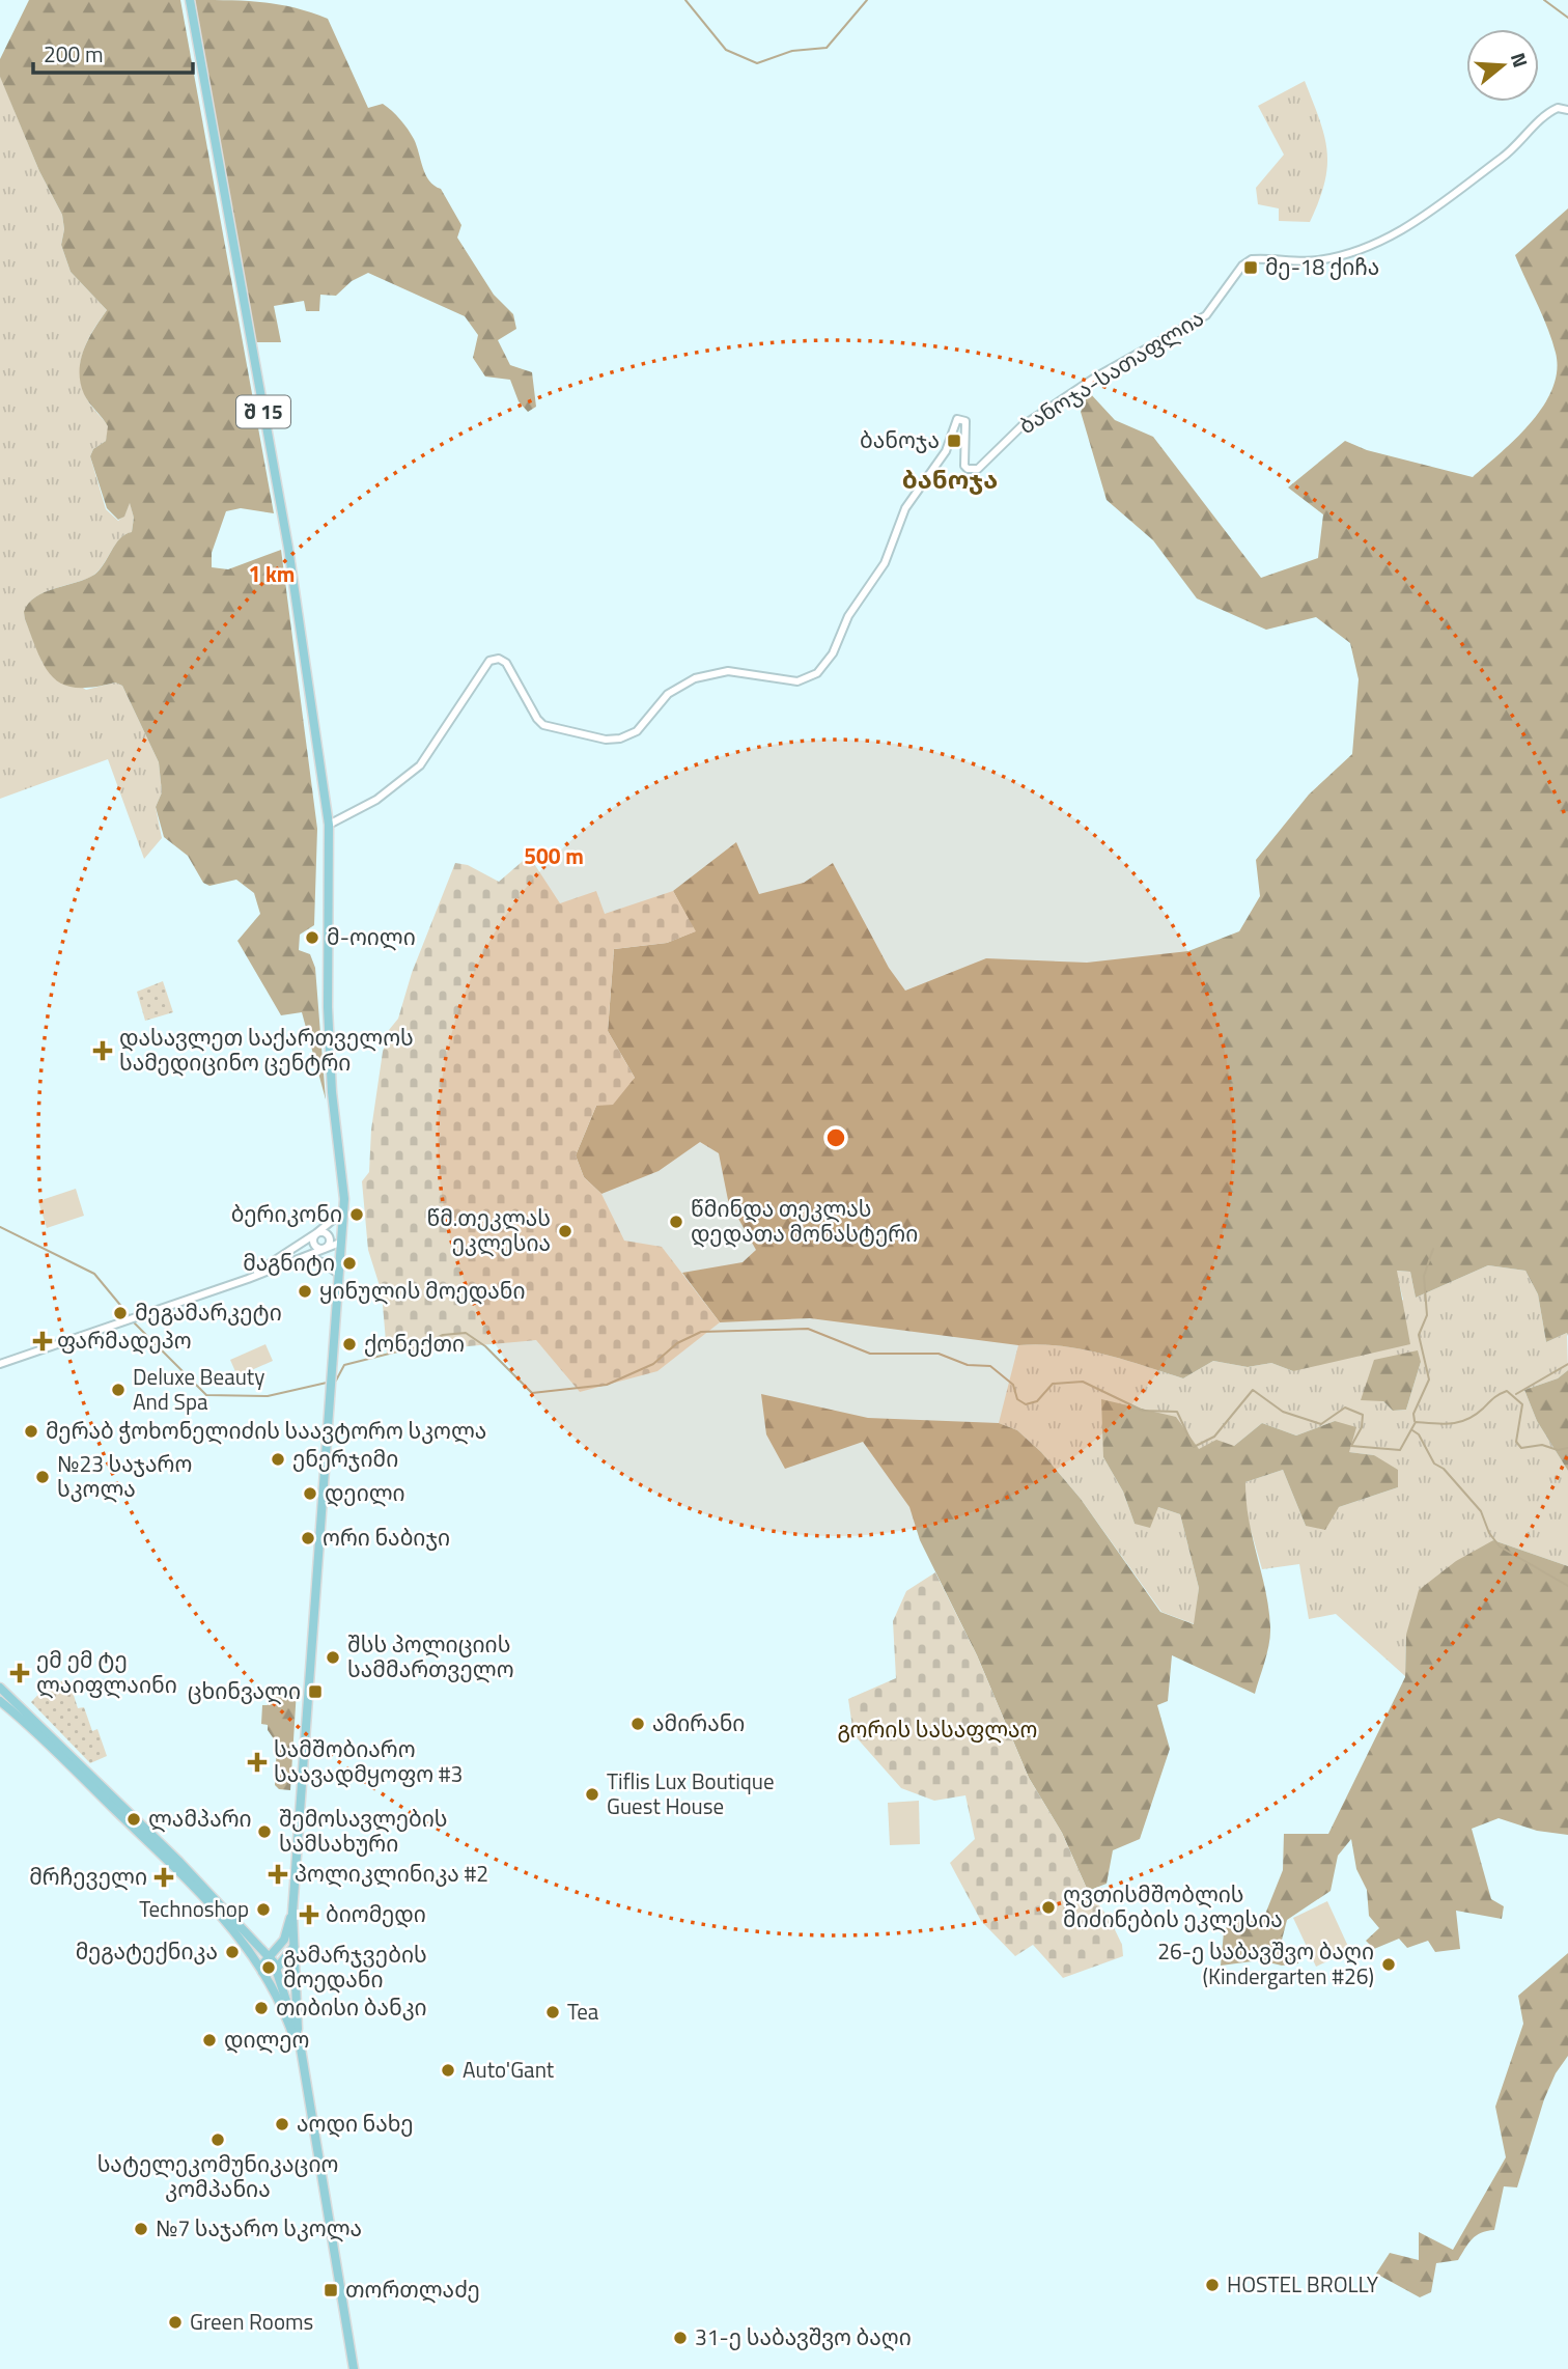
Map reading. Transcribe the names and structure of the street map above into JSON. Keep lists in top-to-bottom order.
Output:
{
  "streets": {
    "main road": ["შ 15"],
    "street": ["ბანოჯა-სათაფლია"]
  },
  "crossings": [
    ["ბანოჯა-სათაფლია", "შ 15"]
  ],
  "districts": ["ბანოჯა"],
  "parks": ["გორის სასაფლაო"],
  "places": {
    "transit": [
      "მე-18 ქიჩა",
      "ბანოჯა",
      "ცხინვალი",
      "თორთლაძე"
    ],
    "other": [
      "მ-ოილი",
      "ბერიკონი",
      "წმინდა თეკლას დედათა მონასტერი",
      "წმ.თეკლას ეკლესია",
      "მაგნიტი",
      "ყინულის მოედანი",
      "მეგამარკეტი",
      "ქონექთი",
      "Deluxe Beauty And Spa",
      "მერაბ ჭოხონელიძის საავტორო სკოლა",
      "ენერჯიმი",
      "№23 საჯარო სკოლა",
      "დეილი",
      "ორი ნაბიჯი",
      "შსს პოლიციის სამმართველო",
      "ამირანი",
      "Tiflis Lux Boutique Guest House",
      "ლამპარი",
      "შემოსავლების სამსახური",
      "ღვთისმშობლის მიძინების ეკლესია",
      "Technoshop",
      "მეგატექნიკა",
      "26-ე საბავშვო ბაღი (Kindergarten #26)",
      "გამარჯვების მოედანი",
      "თიბისი ბანკი",
      "Tea",
      "დილეო",
      "Auto'Gant",
      "აოდი ნახე",
      "სატელეკომუნიკაციო კომპანია",
      "№7 საჯარო სკოლა",
      "HOSTEL BROLLY",
      "Green Rooms",
      "31-ე საბავშვო ბაღი"
    ],
    "health": [
      "დასავლეთ საქართველოს სამედიცინო ცენტრი",
      "ფარმადეპო",
      "ემ ემ ტე ლაიფლაინი",
      "სამშობიარო საავადმყოფო #3",
      "პოლიკლინიკა #2",
      "მრჩეველი",
      "ბიომედი"
    ]
  },
  "scale_bar": "200 m",
  "north": "right",
  "rings": ["1 km", "500 m"]
}
